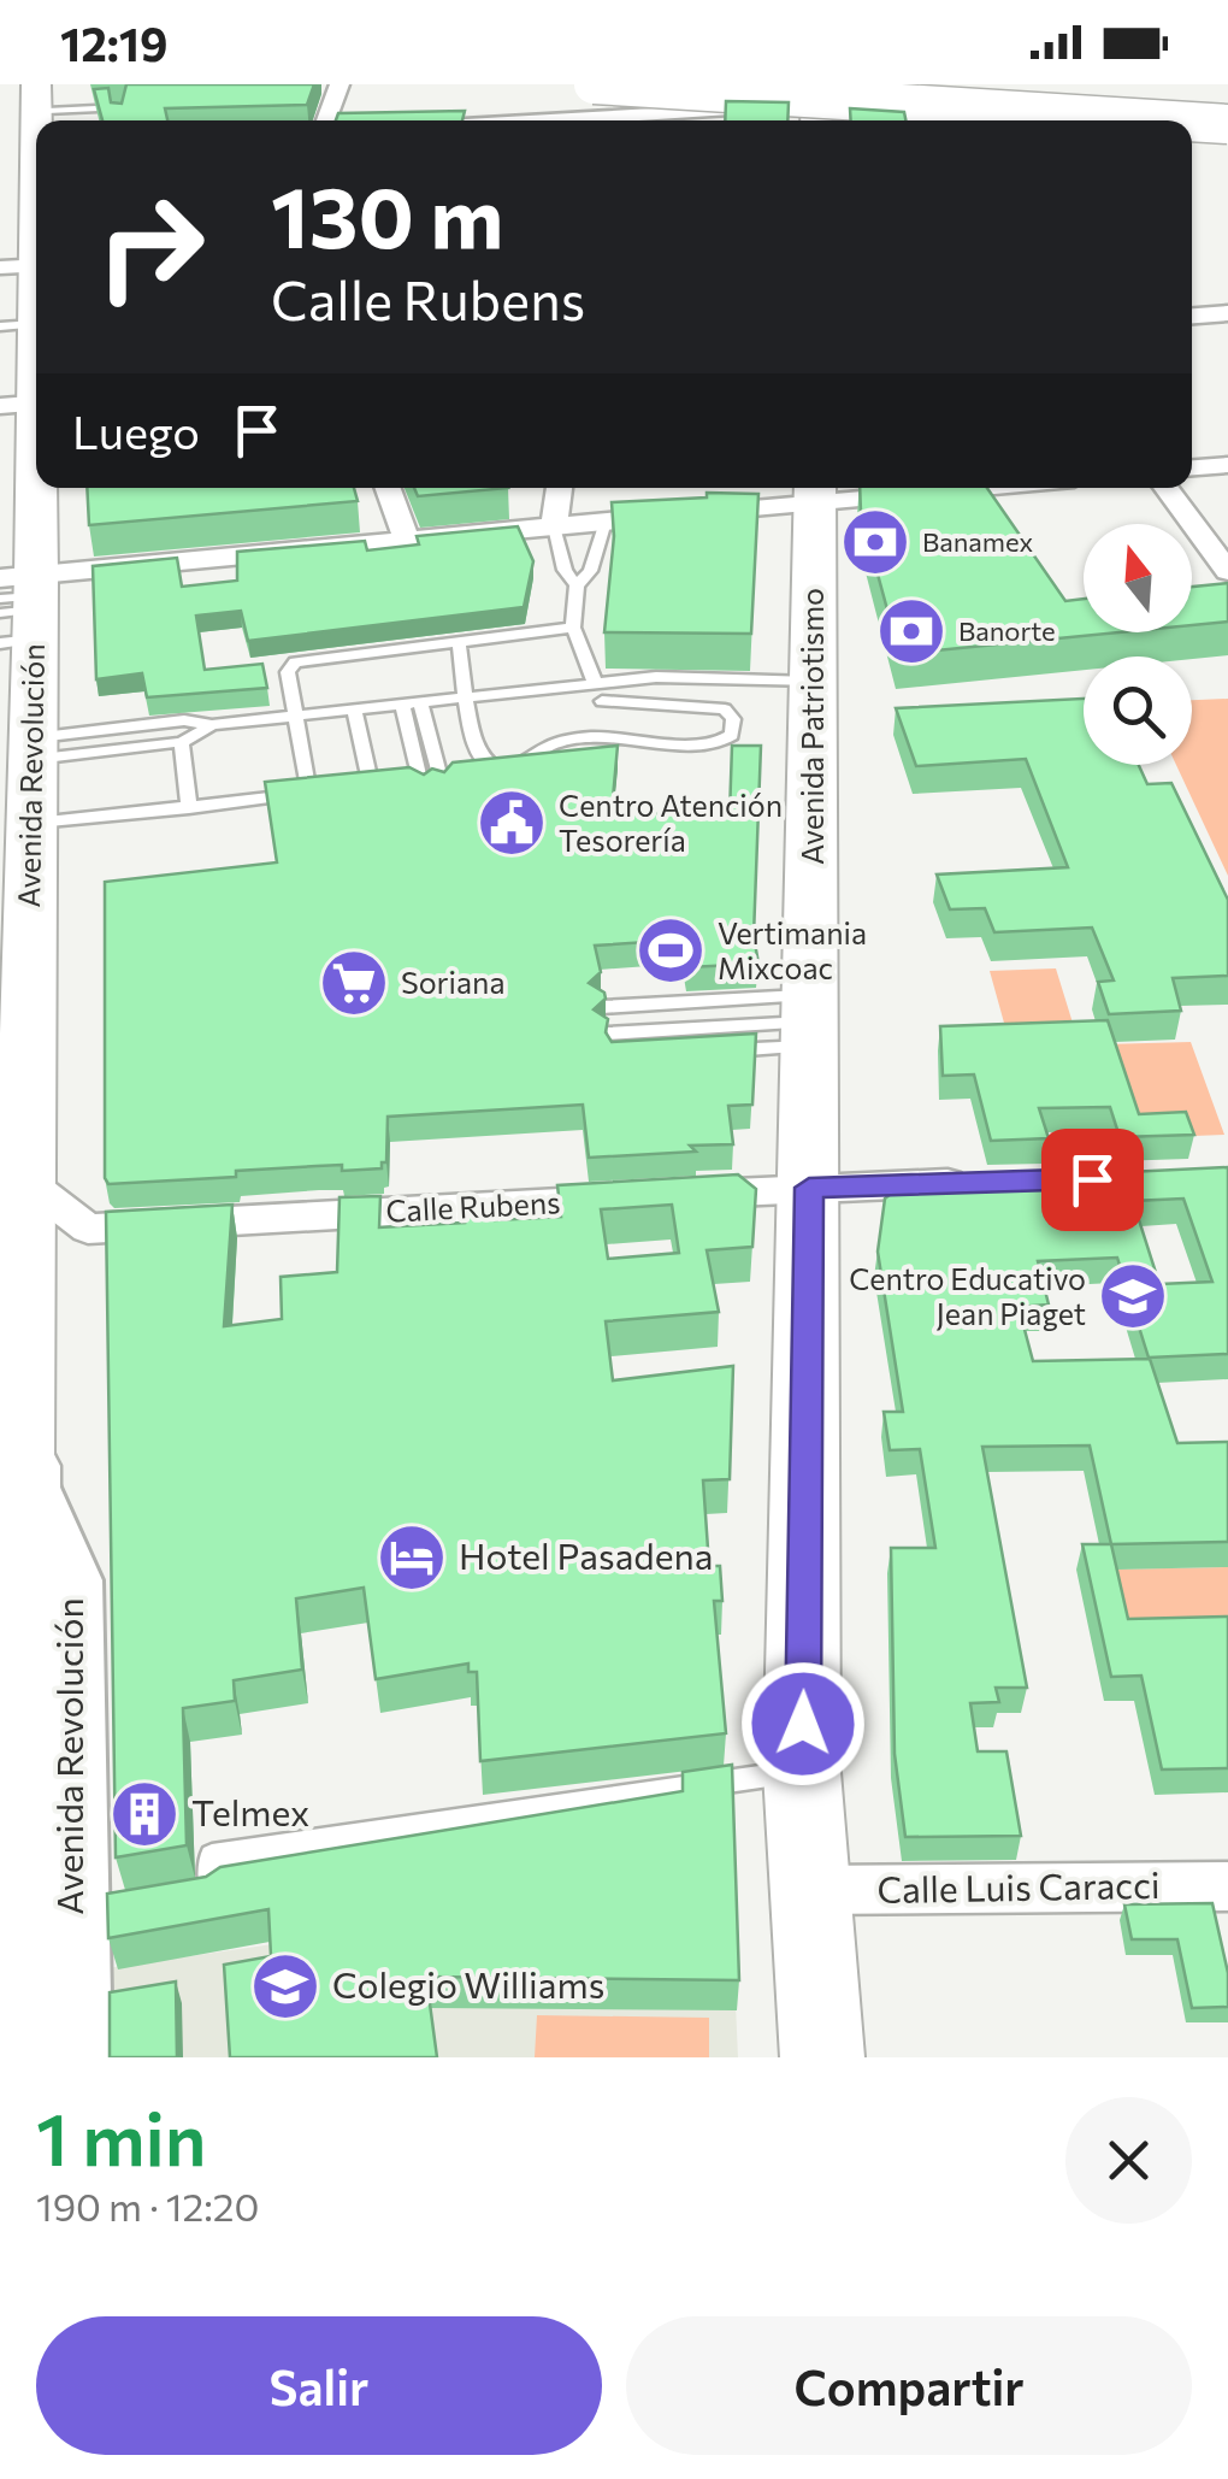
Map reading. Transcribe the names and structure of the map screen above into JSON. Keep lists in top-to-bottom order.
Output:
{
  "streets": {
    "main road": ["Avenida Patriotismo", "Avenida Revolución"],
    "street": ["Calle Rubens", "Calle Luis Caracci"]
  },
  "crossings": [
    ["Avenida Patriotismo", "Calle Rubens"],
    ["Avenida Patriotismo", "Calle Luis Caracci"],
    ["Avenida Revolución", "Calle Rubens"]
  ],
  "places": {
    "bank": ["Banamex", "Banorte"],
    "public building": ["Centro Atención Tesorería"],
    "sports": ["Vertimania Mixcoac"],
    "supermarket": ["Soriana"],
    "school or university": ["Centro Educativo Jean Piaget", "Colegio Williams"],
    "hotel": ["Hotel Pasadena"],
    "building": ["Telmex"]
  },
  "north": "top",
  "page": {
    "status": "12:19",
    "turn": ["130 m", "Calle Rubens"],
    "then": "Luego",
    "heading": ["1 min", "190 m · 12:20"],
    "buttons": ["Salir", "Compartir"]
  }
}
